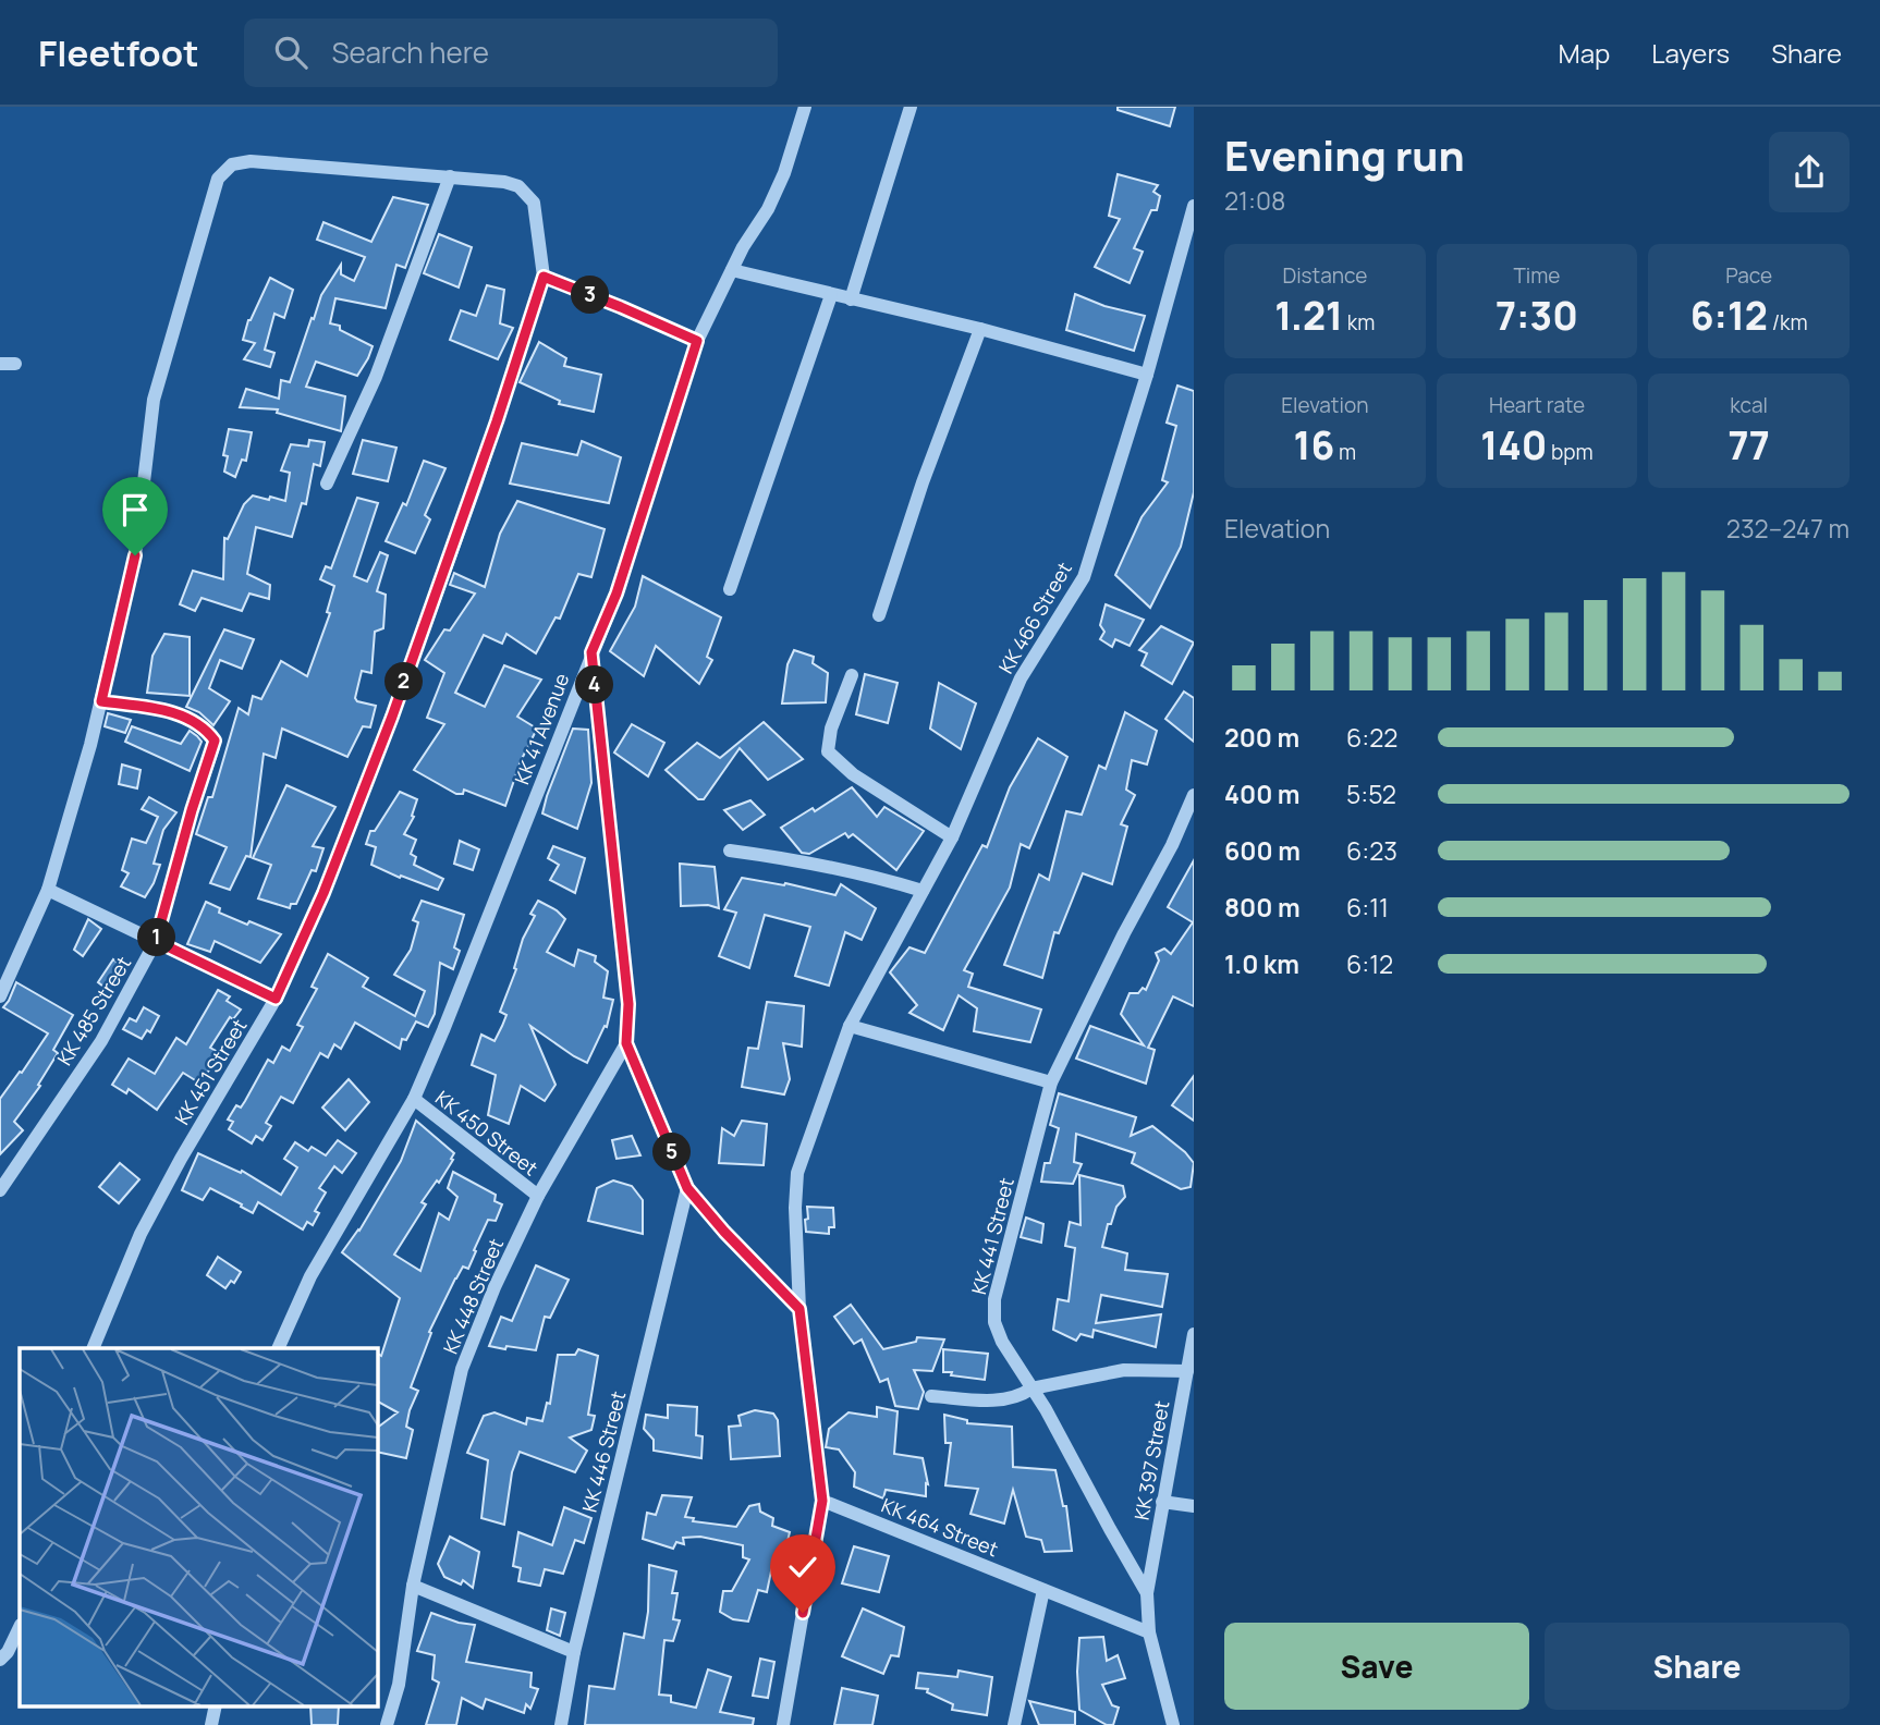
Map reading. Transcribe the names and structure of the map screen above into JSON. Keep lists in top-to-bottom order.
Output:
{
  "streets": {
    "street": [
      "KK 466 Street",
      "KK 41 Avenue",
      "KK 485 Street",
      "KK 451 Street",
      "KK 450 Street",
      "KK 441 Street",
      "KK 448 Street",
      "KK 446 Street",
      "KK 397 Street",
      "KK 464 Street"
    ]
  },
  "crossings": [
    ["KK 466 Street", "KK 464 Street"],
    ["KK 41 Avenue", "KK 450 Street"],
    ["KK 450 Street", "KK 448 Street"],
    ["KK 441 Street", "KK 397 Street"],
    ["KK 441 Street", "KK 464 Street"]
  ],
  "page": {
    "header": "Fleetfoot",
    "search": "Search here",
    "nav": ["Map", "Layers", "Share"],
    "heading": ["Evening run", "21:08"],
    "stats": [
      ["Distance", "1.21 km"],
      ["Time", "7:30"],
      ["Pace", "6:12 /km"],
      ["Elevation", "16 m"],
      ["Heart rate", "140 bpm"],
      ["kcal", "77"]
    ],
    "pins": [
      "3",
      "2",
      "4",
      "1",
      "5"
    ],
    "chart": ["Elevation", "232–247 m"],
    "list": [
      {
        "name": "200 m",
        "note": "6:22"
      },
      {
        "name": "400 m",
        "note": "5:52"
      },
      {
        "name": "600 m",
        "note": "6:23"
      },
      {
        "name": "800 m",
        "note": "6:11"
      },
      {
        "name": "1.0 km",
        "note": "6:12"
      }
    ],
    "buttons": ["Save", "Share"]
  }
}
